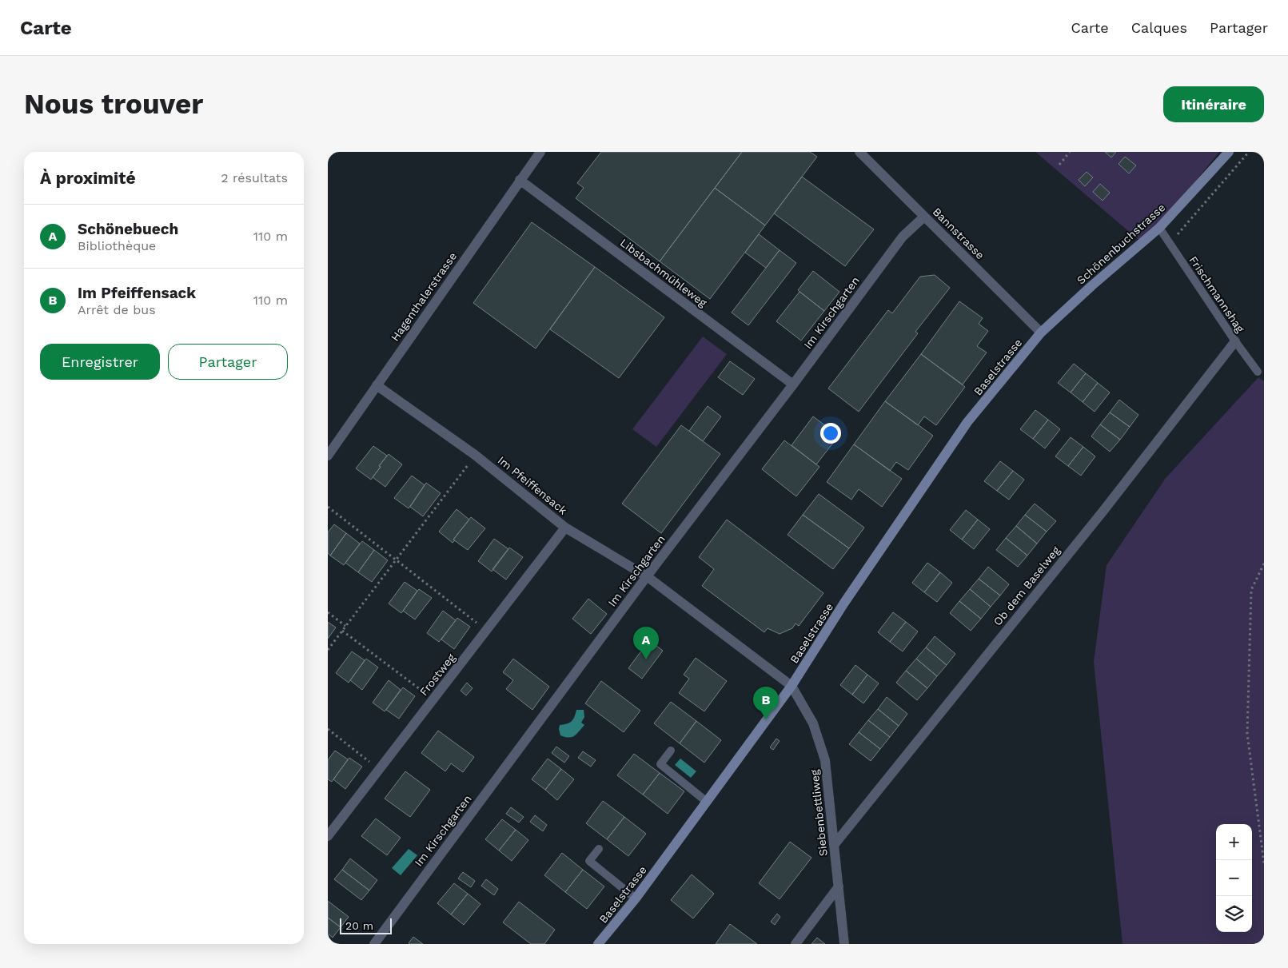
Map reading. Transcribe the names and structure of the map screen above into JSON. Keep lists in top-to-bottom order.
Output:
{
  "streets": {
    "street": [
      "Bannstrasse",
      "Schönenbuchstrasse",
      "Libsbachmühleweg",
      "Hagenthalerstrasse",
      "Im Kirschgarten",
      "Baselstrasse",
      "Im Pfeiffensack",
      "Ob dem Baselweg",
      "Frostweg",
      "Siebenbettliweg"
    ],
    "lane": ["Frischmannshag"]
  },
  "crossings": [
    ["Bannstrasse", "Schönenbuchstrasse"],
    ["Bannstrasse", "Im Kirschgarten"],
    ["Bannstrasse", "Baselstrasse"],
    ["Schönenbuchstrasse", "Frischmannshag"],
    ["Schönenbuchstrasse", "Baselstrasse"],
    ["Libsbachmühleweg", "Hagenthalerstrasse"],
    ["Libsbachmühleweg", "Im Kirschgarten"],
    ["Frischmannshag", "Ob dem Baselweg"],
    ["Hagenthalerstrasse", "Im Pfeiffensack"],
    ["Im Kirschgarten", "Im Pfeiffensack"],
    ["Baselstrasse", "Im Pfeiffensack"],
    ["Baselstrasse", "Siebenbettliweg"],
    ["Im Pfeiffensack", "Frostweg"],
    ["Im Pfeiffensack", "Siebenbettliweg"],
    ["Ob dem Baselweg", "Siebenbettliweg"]
  ],
  "scale_bar": "20 m",
  "page": {
    "header": "Carte",
    "nav": ["Carte", "Calques", "Partager"],
    "buttons": [
      "Itinéraire",
      ["Enregistrer", "Partager"]
    ],
    "title": "Nous trouver",
    "heading": ["À proximité", "2 résultats"],
    "list": [
      {
        "mark": "A",
        "name": "Schönebuech",
        "note": "Bibliothèque",
        "value": "110 m"
      },
      {
        "mark": "B",
        "name": "Im Pfeiffensack",
        "note": "Arrêt de bus",
        "value": "110 m"
      }
    ],
    "pins": ["A", "B"],
    "map_buttons": ["+", "−"],
    "scale": "20 m"
  }
}
